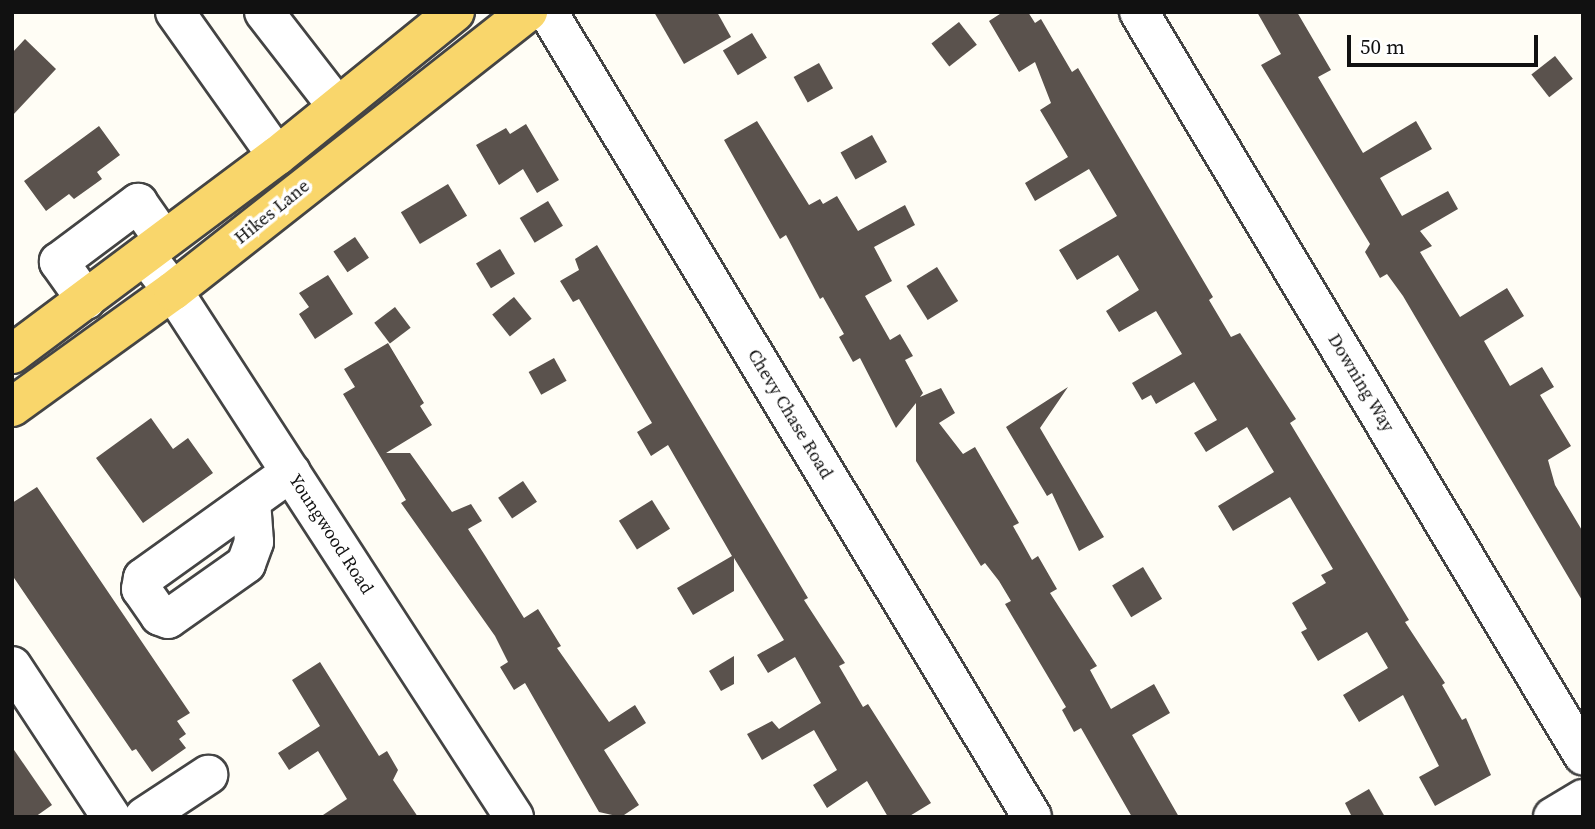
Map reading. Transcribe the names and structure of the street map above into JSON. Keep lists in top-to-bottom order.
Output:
{
  "streets": {
    "main road": ["Hikes Lane"],
    "street": ["Downing Way", "Chevy Chase Road", "Youngwood Road"]
  },
  "crossings": [
    ["Hikes Lane", "Youngwood Road"]
  ],
  "scale_bar": "50 m"
}
